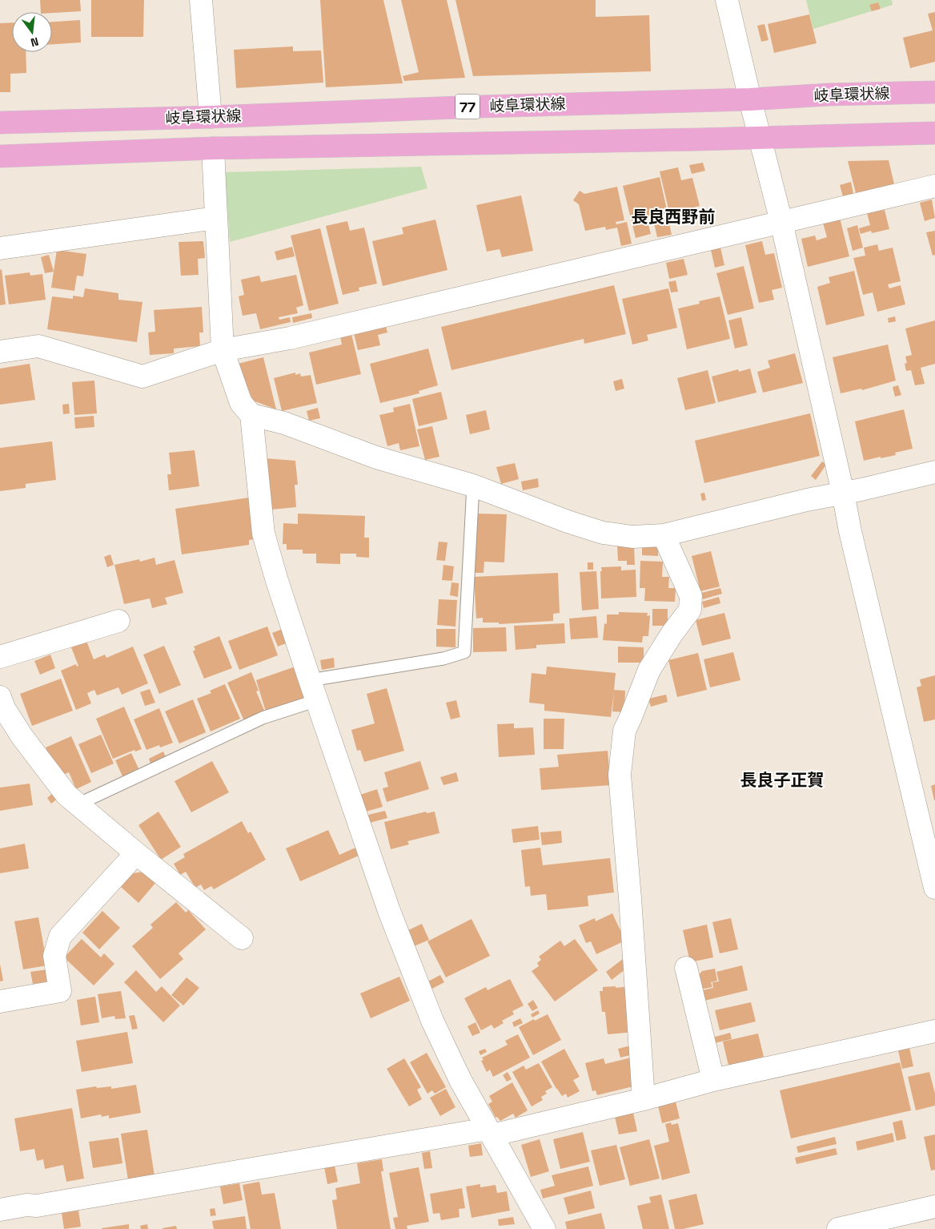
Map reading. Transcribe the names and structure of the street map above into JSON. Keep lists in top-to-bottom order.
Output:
{
  "streets": {
    "main road": ["岐阜環状線", "77"]
  },
  "districts": ["長良西野前", "長良子正賀"],
  "north": "bottom"
}
